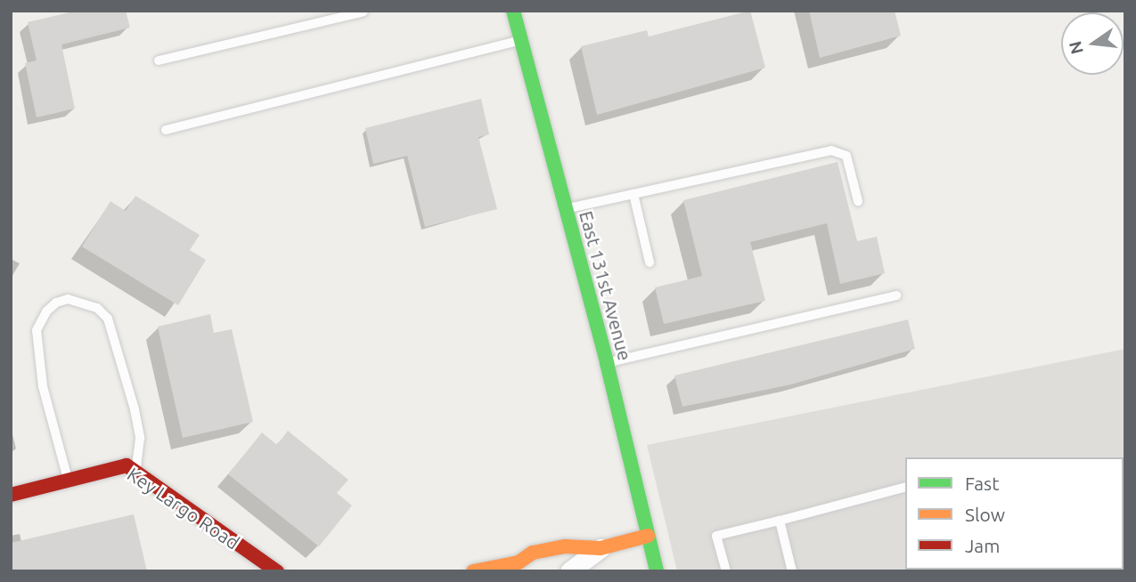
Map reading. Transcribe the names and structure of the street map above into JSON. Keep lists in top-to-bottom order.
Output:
{
  "streets": {
    "street": ["East 131st Avenue", "Key Largo Road"]
  },
  "legend": ["Fast", "Slow", "Jam"],
  "north": "left"
}
